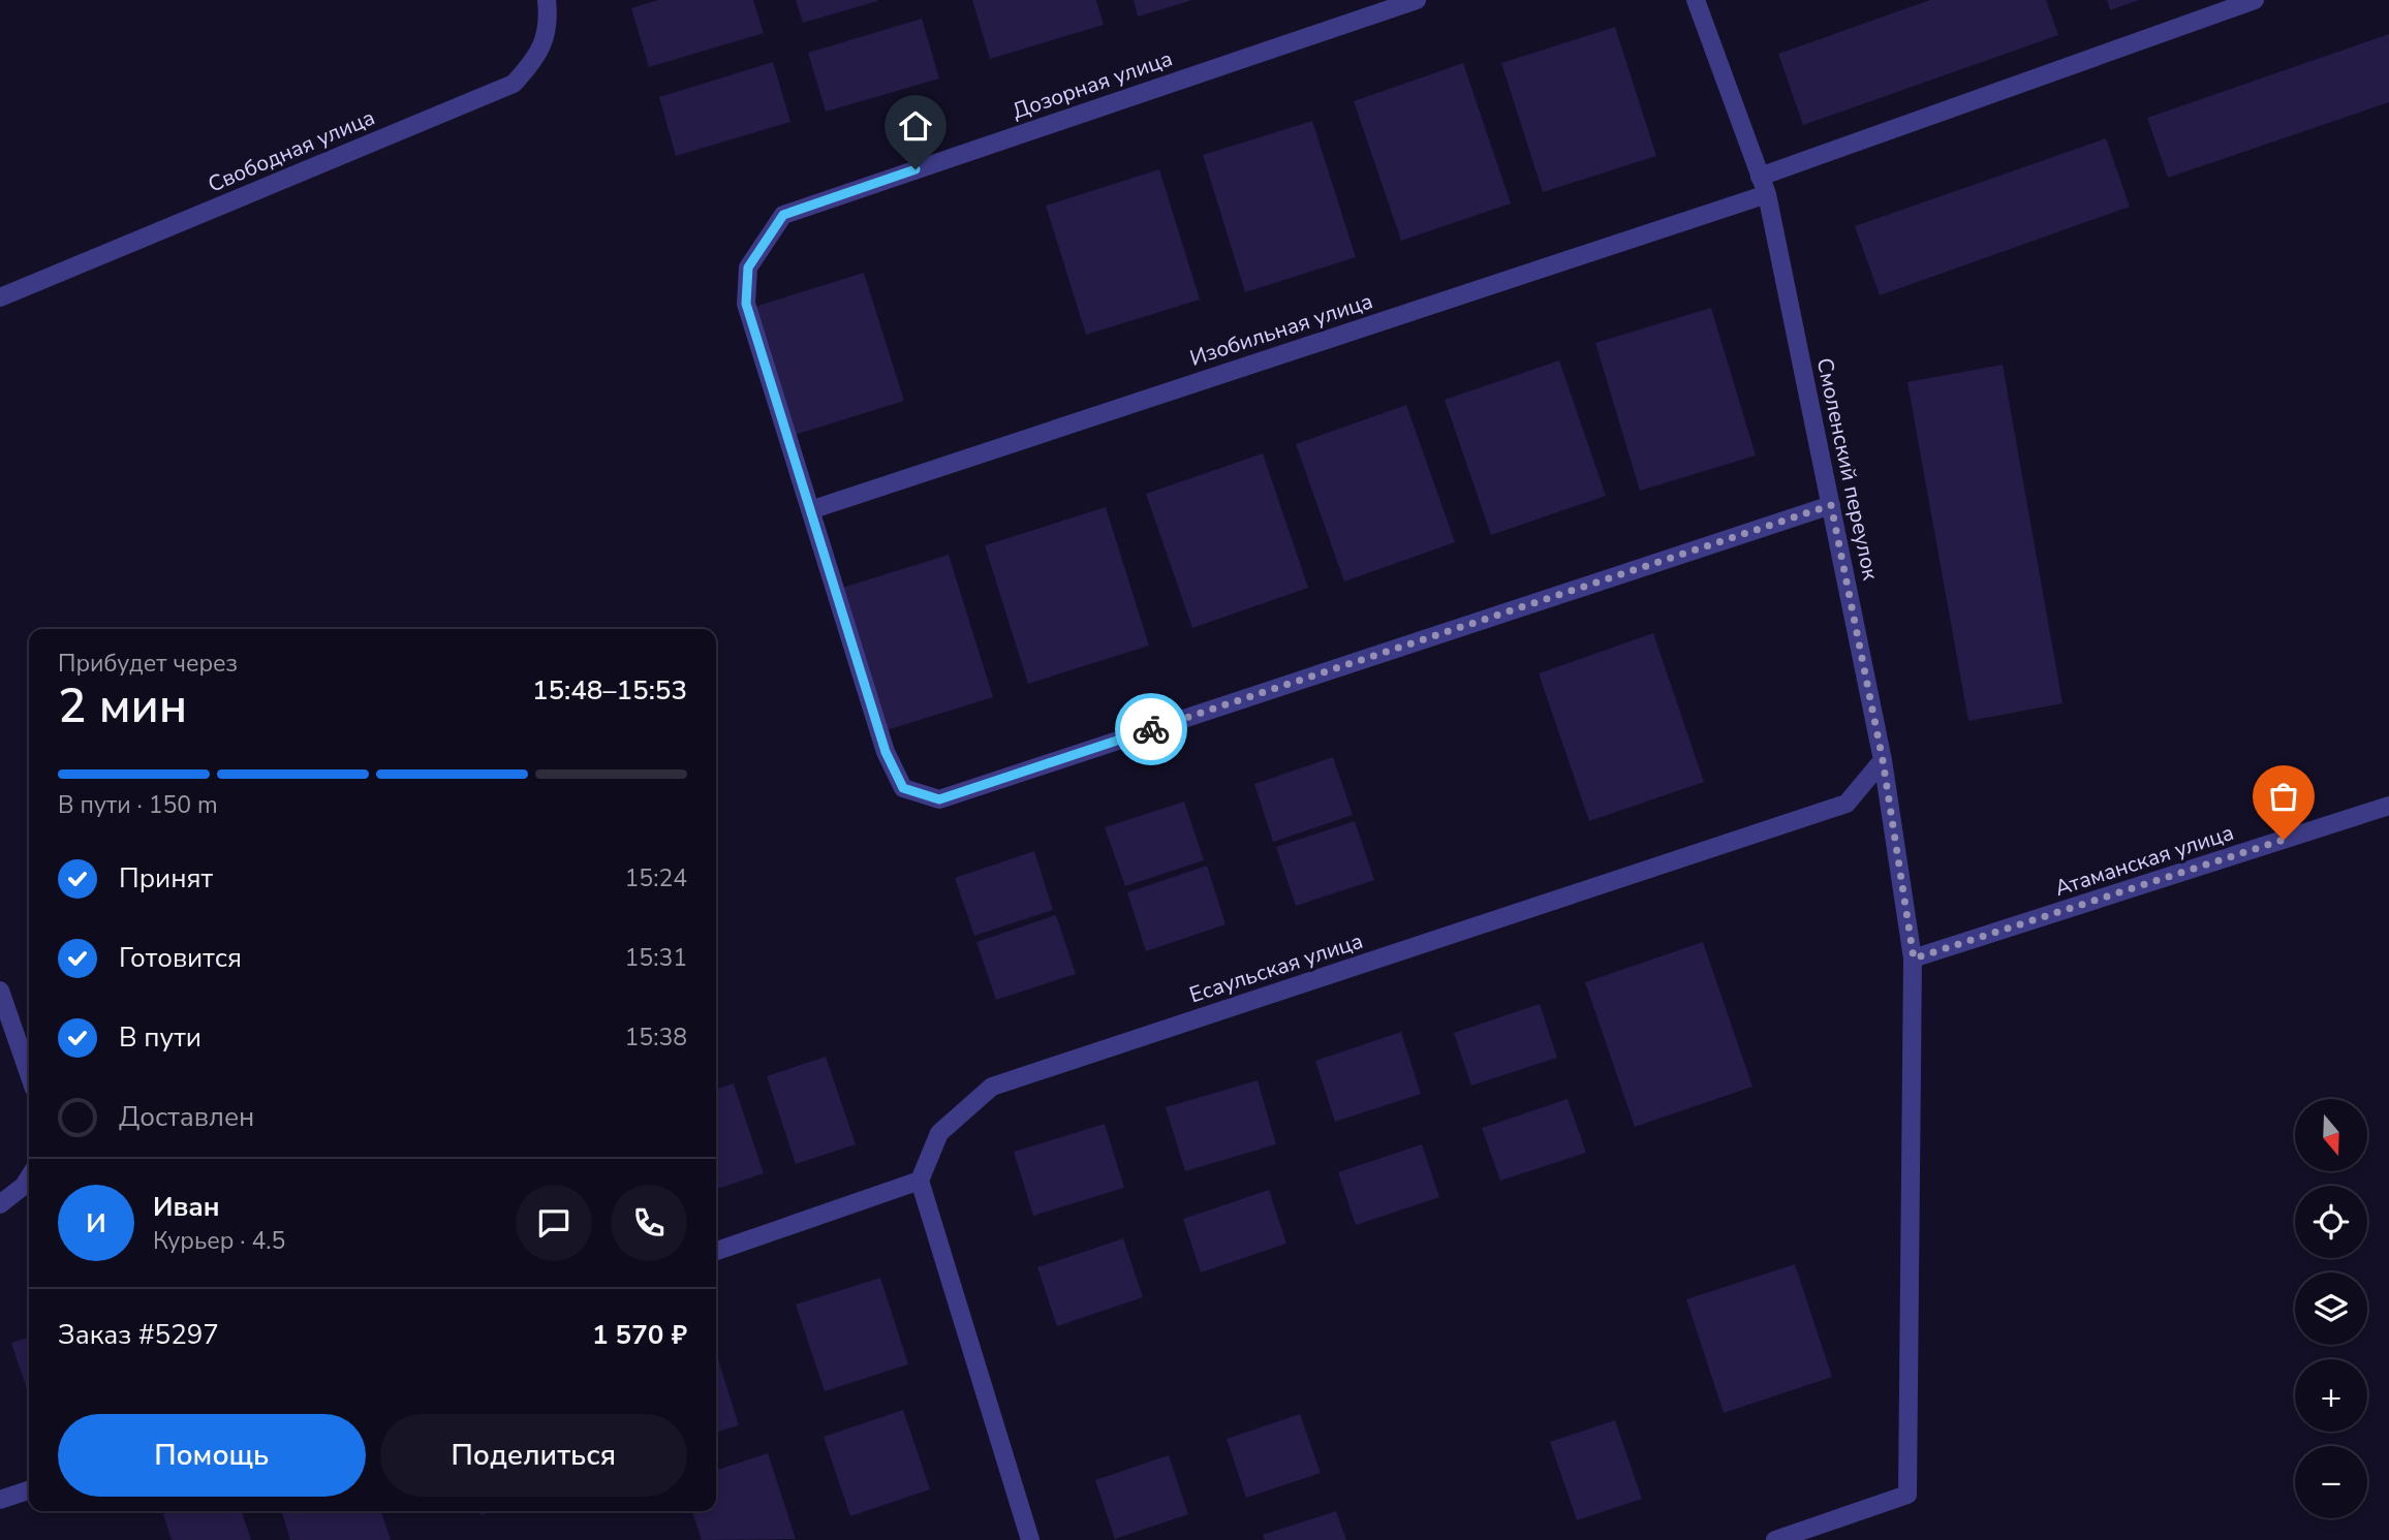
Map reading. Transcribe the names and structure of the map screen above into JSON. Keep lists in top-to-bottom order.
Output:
{
  "streets": {
    "street": [
      "Дозорная улица",
      "Свободная улица",
      "Изобильная улица",
      "Смоленский переулок",
      "Атаманская улица",
      "Есаульская улица"
    ]
  },
  "crossings": [
    ["Дозорная улица", "Изобильная улица"],
    ["Изобильная улица", "Смоленский переулок"],
    ["Смоленский переулок", "Атаманская улица"],
    ["Смоленский переулок", "Есаульская улица"]
  ],
  "north": "bottom",
  "page": {
    "heading": ["2 мин", "Прибудет через", "15:48–15:53"],
    "panel": [
      "Иван",
      "Курьер · 4.5",
      "Заказ #5297",
      "1 570 ₽"
    ],
    "bar": "В пути · 150 m",
    "list": [
      ["Принят", "15:24"],
      ["Готовится", "15:31"],
      ["В пути", "15:38"],
      "Доставлен"
    ],
    "map_buttons": ["+", "−"],
    "round": "И",
    "buttons": ["Помощь", "Поделиться"]
  }
}
